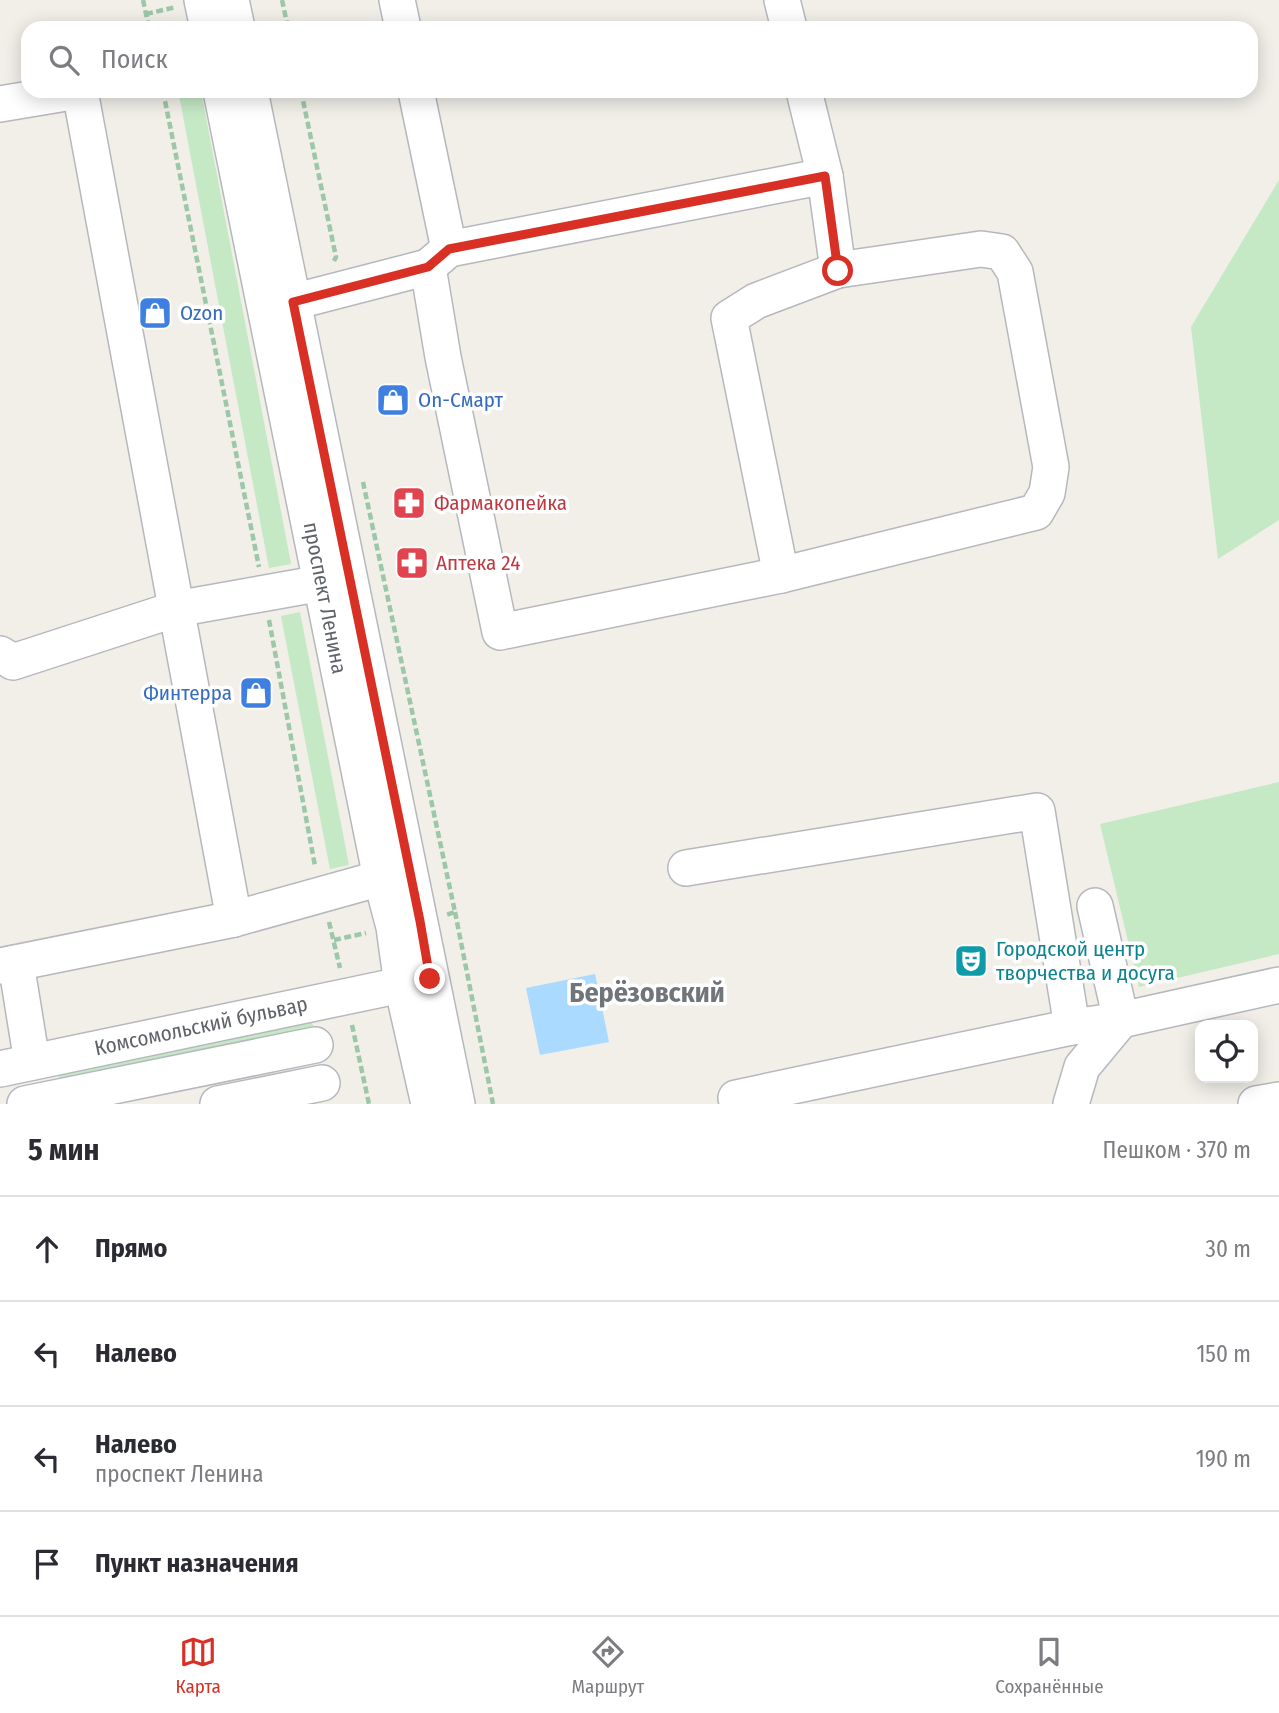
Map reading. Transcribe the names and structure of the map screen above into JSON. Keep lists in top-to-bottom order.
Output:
{
  "streets": {
    "street": ["проспект Ленина", "Комсомольский бульвар"]
  },
  "crossings": [
    ["проспект Ленина", "Комсомольский бульвар"]
  ],
  "districts": ["Берёзовский"],
  "places": {
    "shop": ["Ozon", "On-Смарт", "Финтерра"],
    "pharmacy": ["Фармакопейка", "Аптека 24"],
    "theatre": ["Городской центр творчества и досуга"]
  },
  "page": {
    "search": "Поиск",
    "heading": ["5 мин", "Пешком · 370 m"],
    "list": [
      ["Прямо", "30 m"],
      ["Налево", "150 m"],
      ["Налево", "проспект Ленина", "190 m"],
      "Пункт назначения"
    ],
    "nav": ["Карта", "Маршрут", "Сохранённые"]
  }
}
